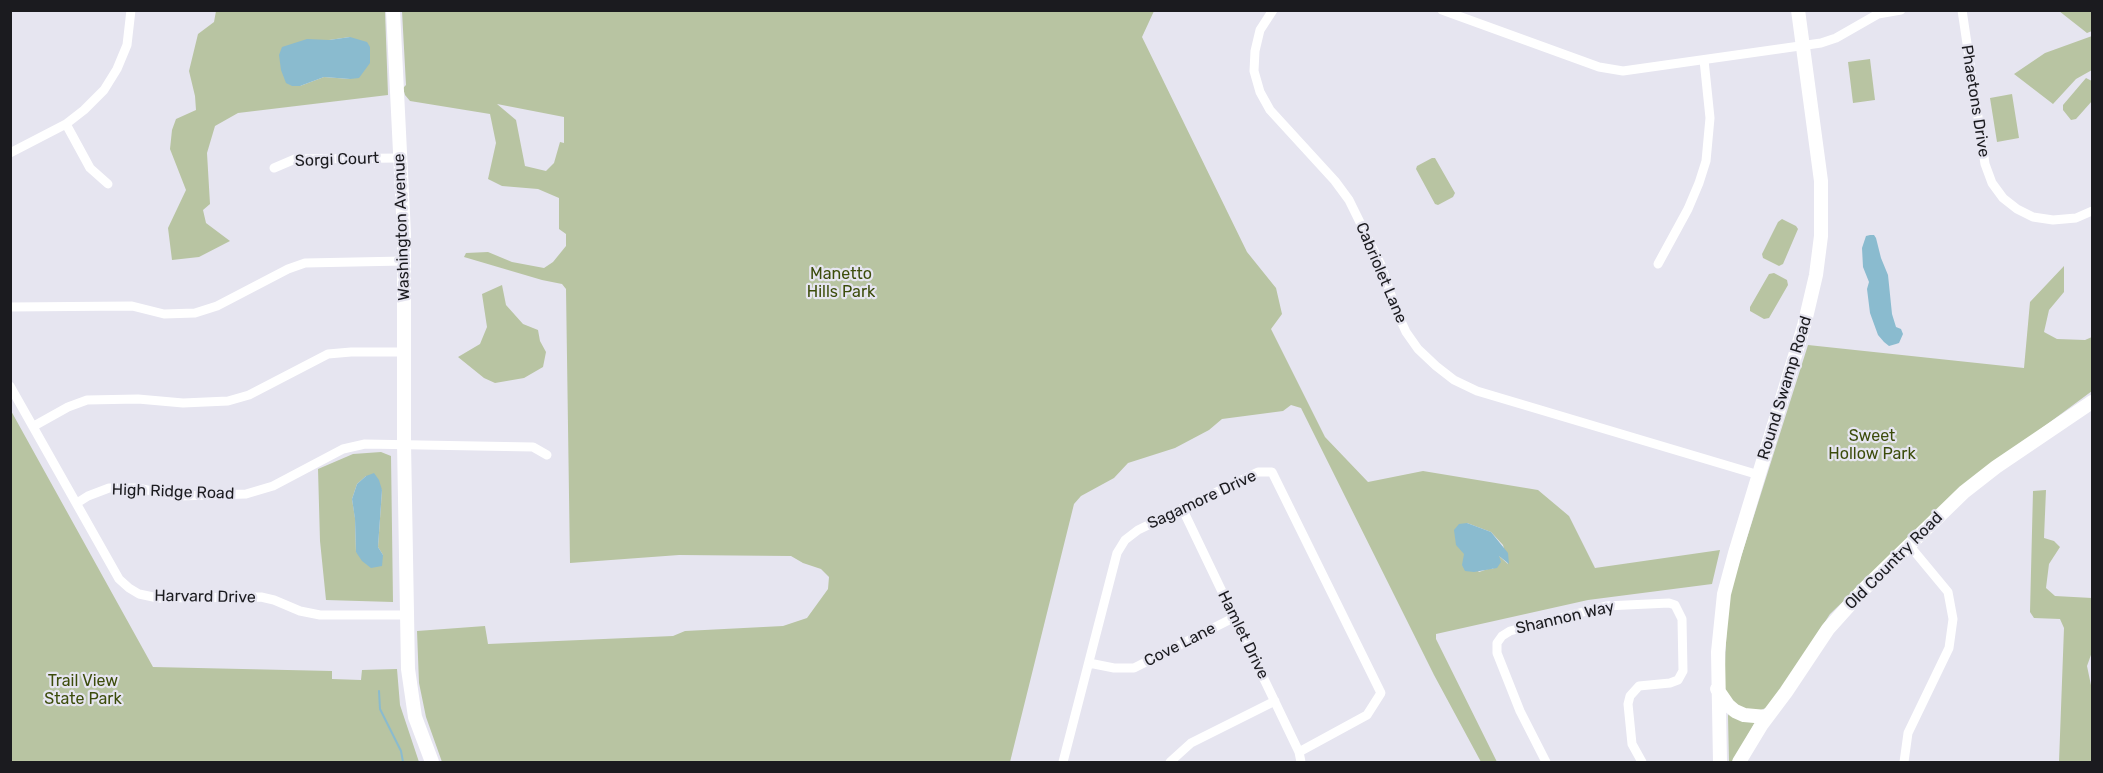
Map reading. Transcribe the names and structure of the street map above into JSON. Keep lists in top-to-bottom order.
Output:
{
  "streets": {
    "main road": ["Washington Avenue", "Round Swamp Road", "Old Country Road"],
    "street": [
      "Phaetons Drive",
      "Sorgi Court",
      "Cabriolet Lane",
      "High Ridge Road",
      "Sagamore Drive",
      "Harvard Drive",
      "Shannon Way",
      "Hamlet Drive",
      "Cove Lane"
    ]
  },
  "crossings": [
    ["Sorgi Court", "Washington Avenue"],
    ["Washington Avenue", "High Ridge Road"],
    ["Washington Avenue", "Harvard Drive"],
    ["Cabriolet Lane", "Round Swamp Road"],
    ["High Ridge Road", "Harvard Drive"],
    ["Sagamore Drive", "Hamlet Drive"],
    ["Sagamore Drive", "Cove Lane"],
    ["Hamlet Drive", "Cove Lane"]
  ],
  "parks": ["Manetto Hills Park", "Sweet Hollow Park", "Trail View State Park"]
}
